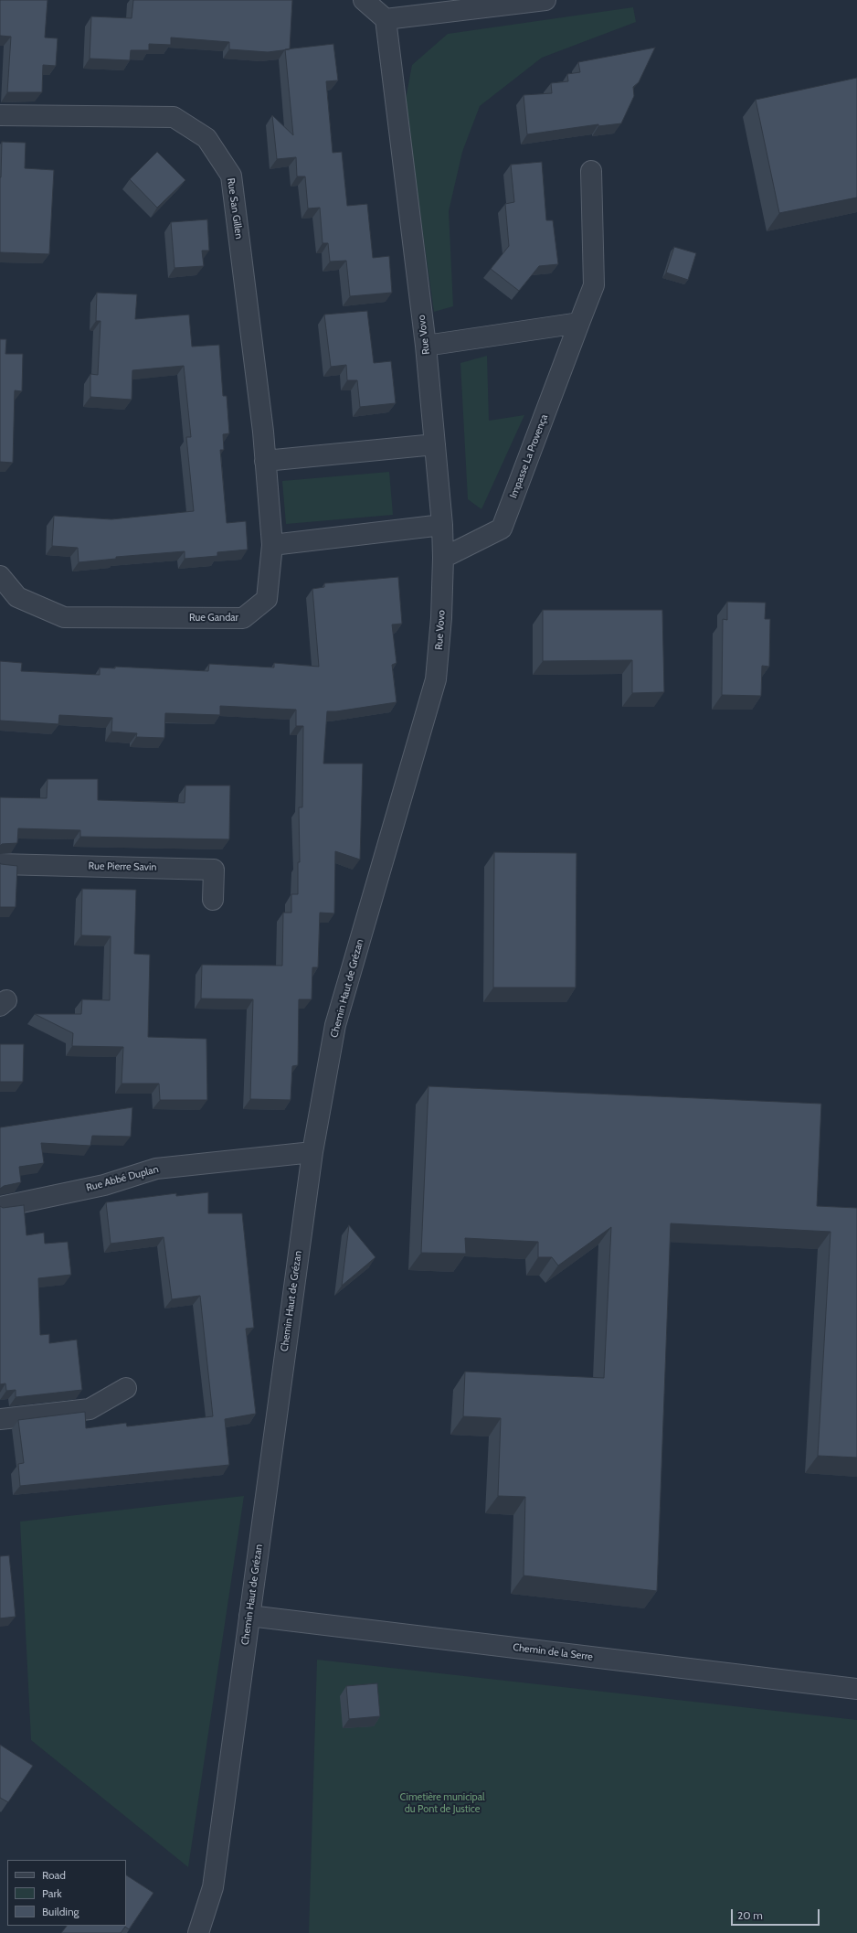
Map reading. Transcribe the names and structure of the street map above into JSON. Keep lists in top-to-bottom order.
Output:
{
  "streets": {
    "street": [
      "Rue San Gillen",
      "Rue Vovo",
      "Impasse La Provença",
      "Rue Gandar",
      "Rue Pierre Savin",
      "Chemin Haut de Grézan",
      "Rue Abbé Duplan",
      "Chemin de la Serre"
    ]
  },
  "crossings": [
    ["Rue San Gillen", "Rue Gandar"],
    ["Rue Vovo", "Impasse La Provença"],
    ["Rue Vovo", "Chemin Haut de Grézan"],
    ["Chemin Haut de Grézan", "Rue Abbé Duplan"],
    ["Chemin Haut de Grézan", "Chemin de la Serre"]
  ],
  "parks": ["Cimetière municipal du Pont de Justice"],
  "legend": ["Road", "Park", "Building"],
  "scale_bar": "20 m"
}
